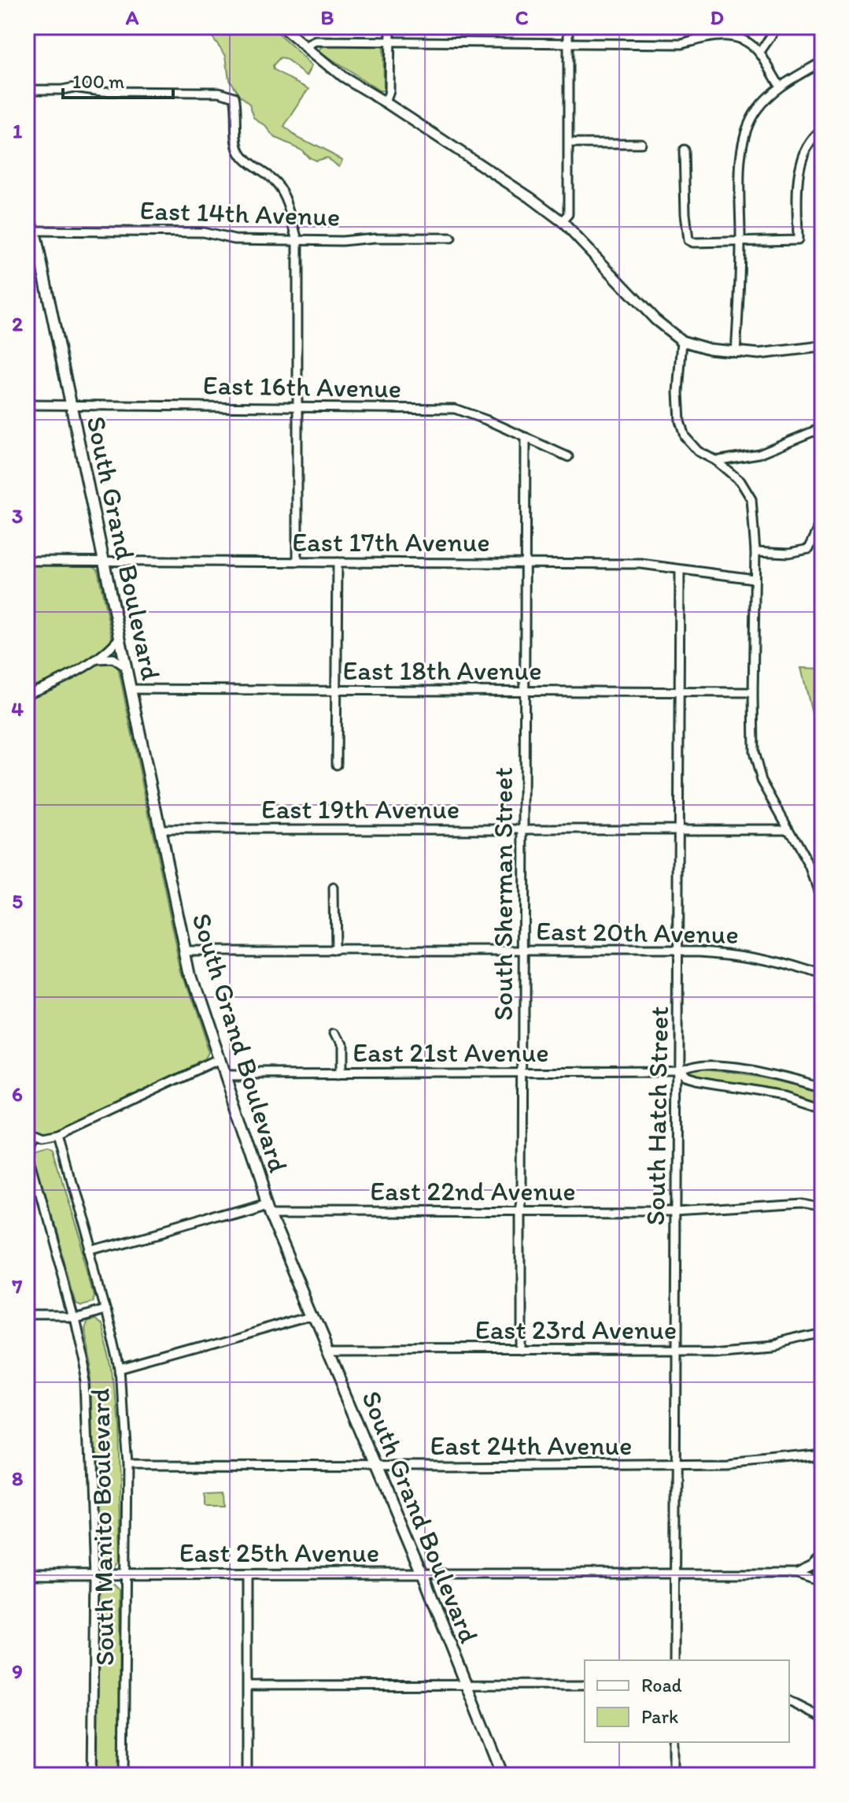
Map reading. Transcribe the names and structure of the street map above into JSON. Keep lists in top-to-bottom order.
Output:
{
  "streets": {
    "main road": ["South Grand Boulevard"],
    "street": [
      "East 14th Avenue",
      "East 16th Avenue",
      "East 17th Avenue",
      "East 18th Avenue",
      "East 19th Avenue",
      "South Sherman Street",
      "East 20th Avenue",
      "East 21st Avenue",
      "South Hatch Street",
      "East 22nd Avenue",
      "East 23rd Avenue",
      "East 24th Avenue",
      "South Manito Boulevard",
      "East 25th Avenue"
    ]
  },
  "crossings": [
    ["East 14th Avenue", "South Grand Boulevard"],
    ["East 16th Avenue", "South Grand Boulevard"],
    ["East 16th Avenue", "South Sherman Street"],
    ["East 17th Avenue", "South Grand Boulevard"],
    ["East 17th Avenue", "South Sherman Street"],
    ["East 17th Avenue", "South Hatch Street"],
    ["South Grand Boulevard", "East 18th Avenue"],
    ["South Grand Boulevard", "East 19th Avenue"],
    ["South Grand Boulevard", "East 20th Avenue"],
    ["South Grand Boulevard", "East 21st Avenue"],
    ["South Grand Boulevard", "East 22nd Avenue"],
    ["South Grand Boulevard", "East 23rd Avenue"],
    ["South Grand Boulevard", "East 24th Avenue"],
    ["South Grand Boulevard", "East 25th Avenue"],
    ["East 18th Avenue", "South Sherman Street"],
    ["East 18th Avenue", "South Hatch Street"],
    ["East 19th Avenue", "South Sherman Street"],
    ["East 19th Avenue", "South Hatch Street"],
    ["South Sherman Street", "East 20th Avenue"],
    ["South Sherman Street", "East 21st Avenue"],
    ["South Sherman Street", "East 22nd Avenue"],
    ["South Sherman Street", "East 23rd Avenue"],
    ["East 20th Avenue", "South Hatch Street"],
    ["East 21st Avenue", "South Hatch Street"],
    ["South Hatch Street", "East 22nd Avenue"],
    ["South Hatch Street", "East 23rd Avenue"],
    ["South Hatch Street", "East 24th Avenue"],
    ["South Hatch Street", "East 25th Avenue"],
    ["East 22nd Avenue", "South Manito Boulevard"],
    ["East 24th Avenue", "South Manito Boulevard"],
    ["South Manito Boulevard", "East 25th Avenue"]
  ],
  "legend": ["Road", "Park"],
  "scale_bar": "100 m",
  "grid": {
    "columns": [
      "A",
      "B",
      "C",
      "D"
    ],
    "rows": [
      "1",
      "2",
      "3",
      "4",
      "5",
      "6",
      "7",
      "8",
      "9"
    ]
  }
}
